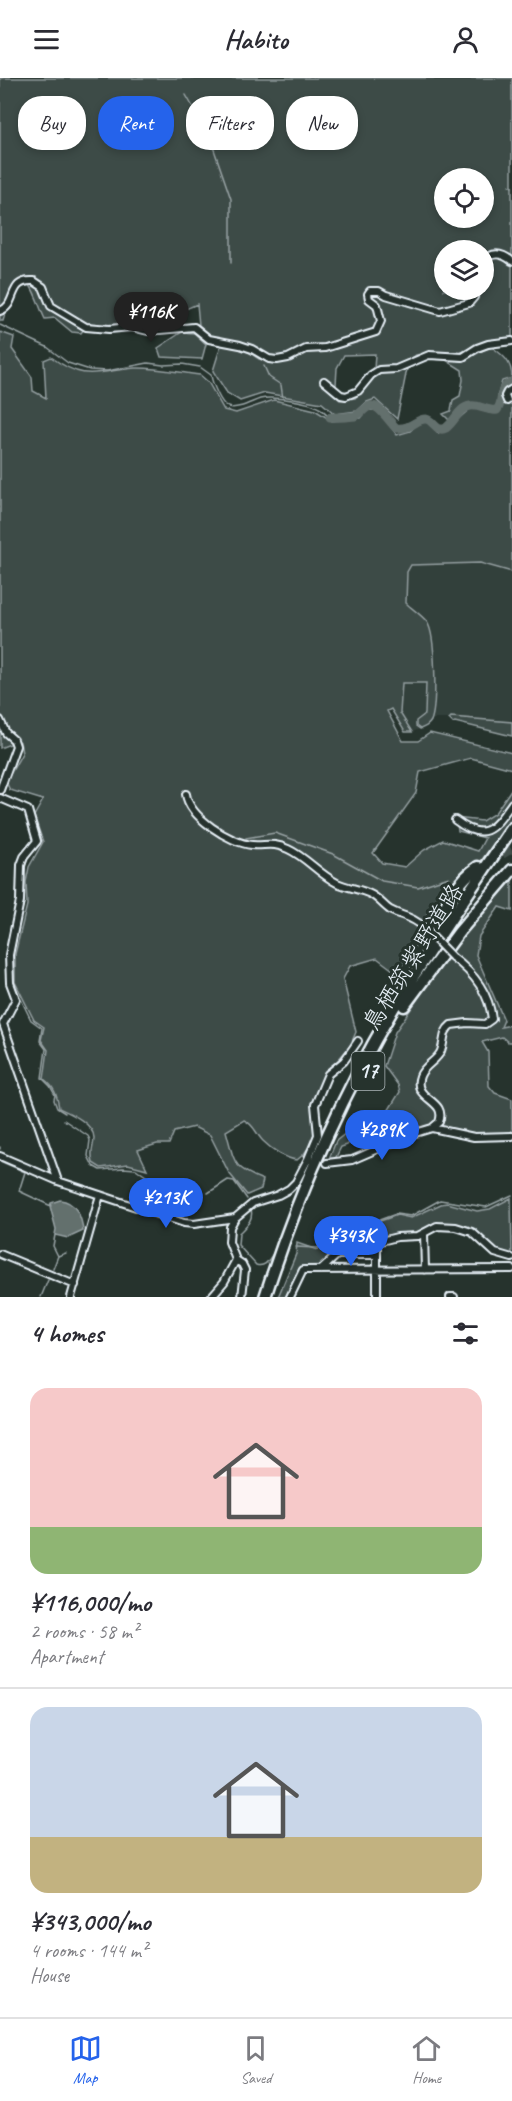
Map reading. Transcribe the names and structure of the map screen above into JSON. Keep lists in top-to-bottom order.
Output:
{
  "streets": {
    "main road": ["鳥栖筑紫野道路", "17"]
  },
  "crossings": [
    ["鳥栖筑紫野道路", "17"]
  ],
  "page": {
    "header": "Habito",
    "chip": [
      "Buy",
      "Rent",
      "Filters",
      "New"
    ],
    "price": [
      "¥116K",
      "¥289K",
      "¥213K",
      "¥343K"
    ],
    "heading": "4 homes",
    "list": [
      {
        "name": "¥116,000/mo",
        "note": "2 rooms · 58 m² · Apartment"
      },
      {
        "name": "¥343,000/mo",
        "note": "4 rooms · 144 m² · House"
      }
    ],
    "tabs": ["Map", "Saved", "Home"]
  }
}
